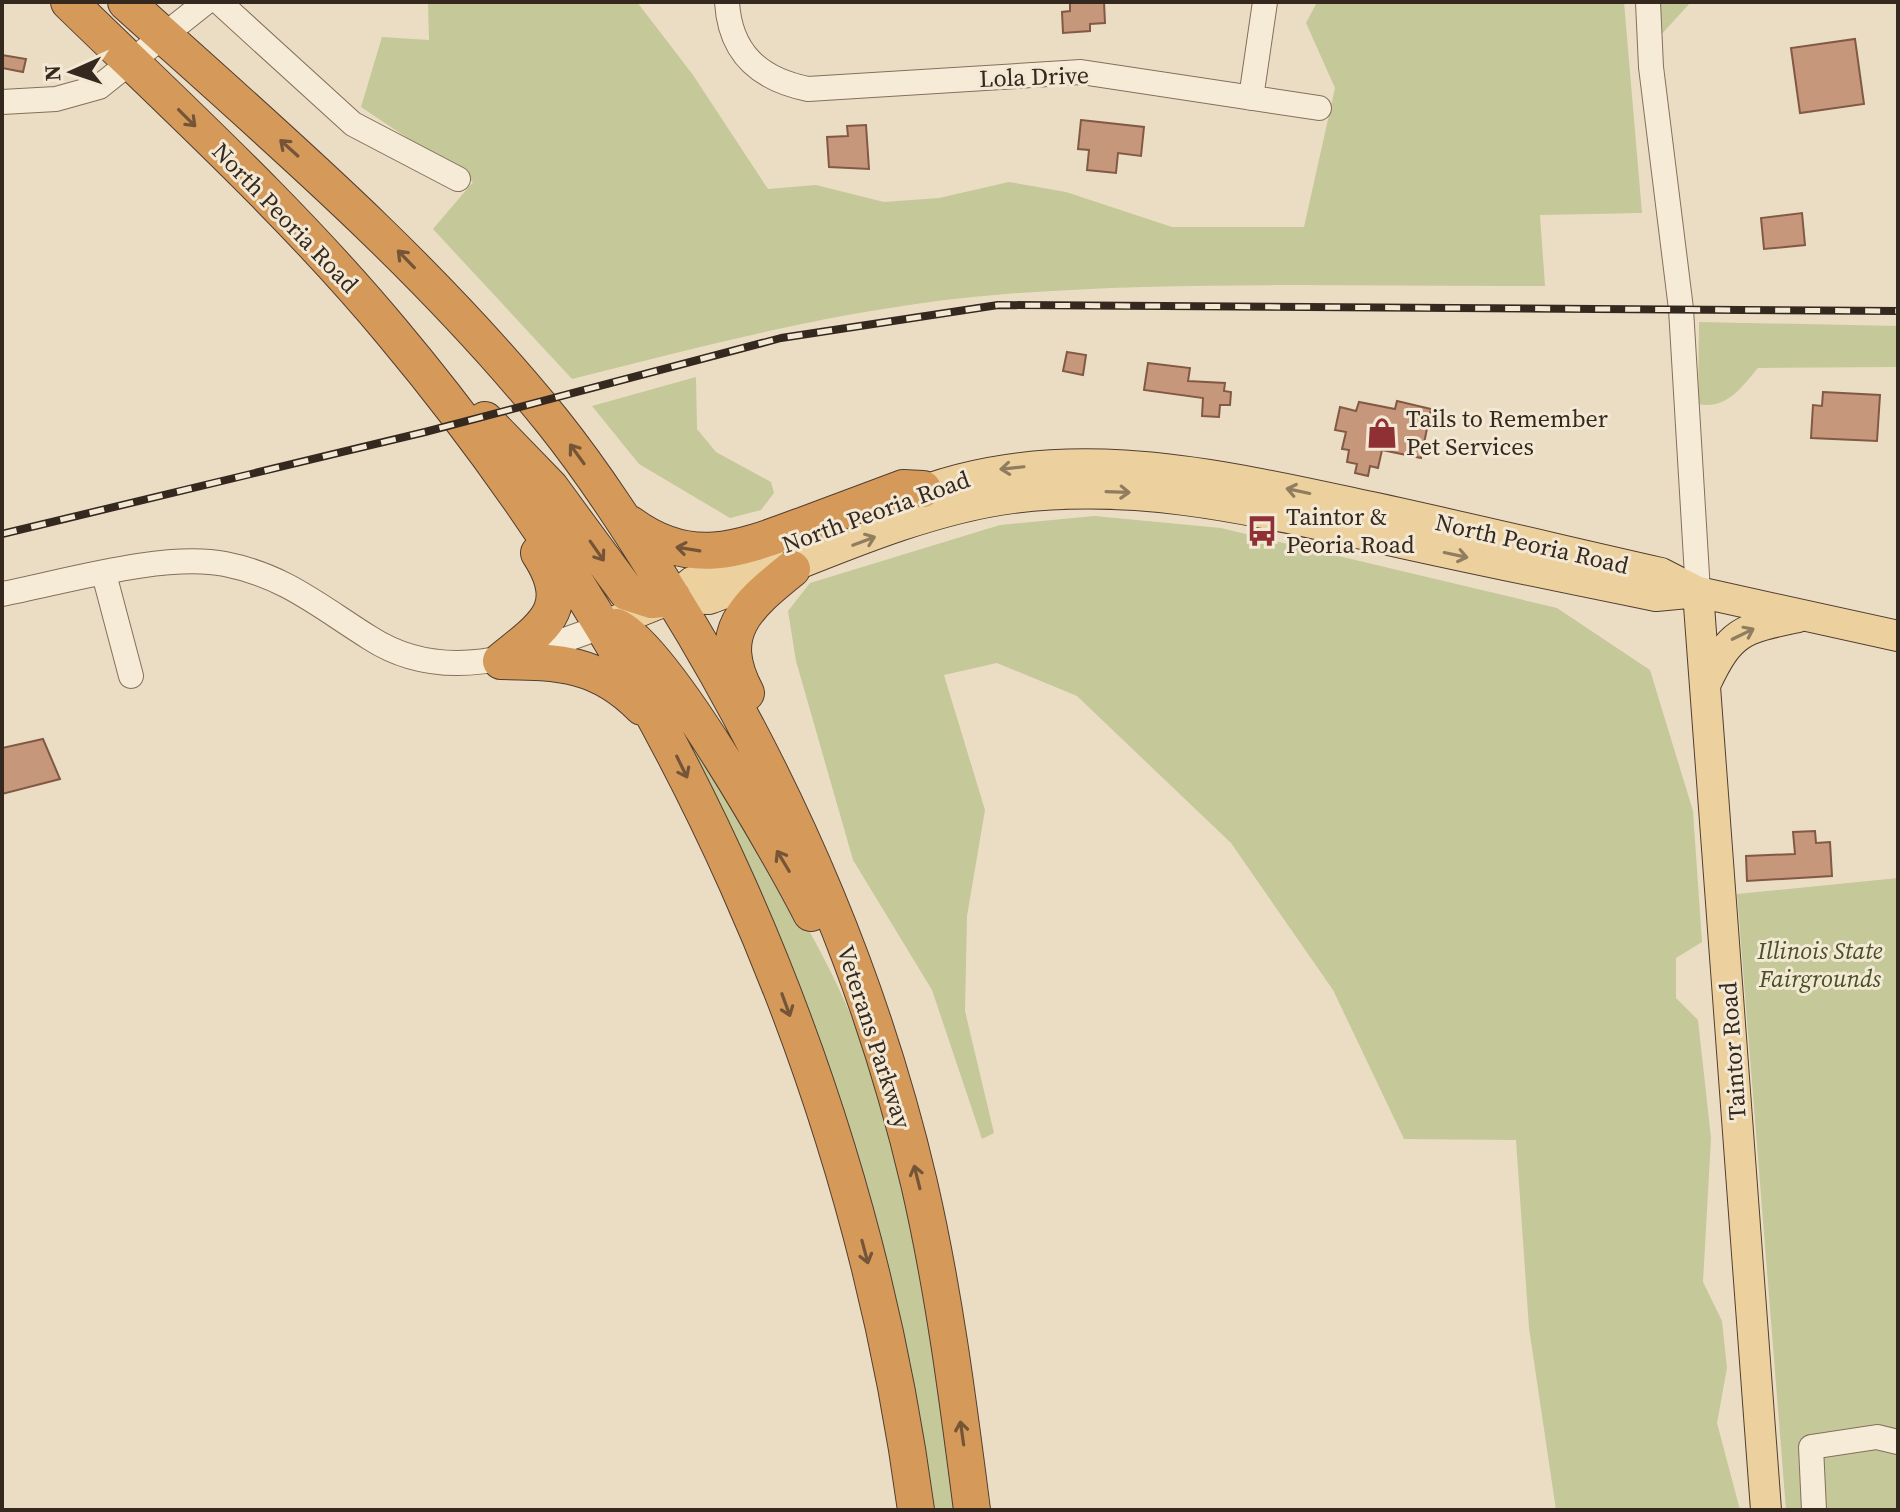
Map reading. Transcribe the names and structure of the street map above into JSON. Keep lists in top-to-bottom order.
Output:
{
  "streets": {
    "highway": ["North Peoria Road", "Veterans Parkway"],
    "main road": ["Taintor Road"],
    "street": ["Lola Drive"]
  },
  "crossings": [
    ["North Peoria Road", "Veterans Parkway"],
    ["North Peoria Road", "Taintor Road"]
  ],
  "parks": ["Illinois State Fairgrounds"],
  "places": {
    "shop": ["Tails to Remember Pet Services"],
    "bus stop": ["Taintor & Peoria Road"]
  },
  "north": "left"
}
